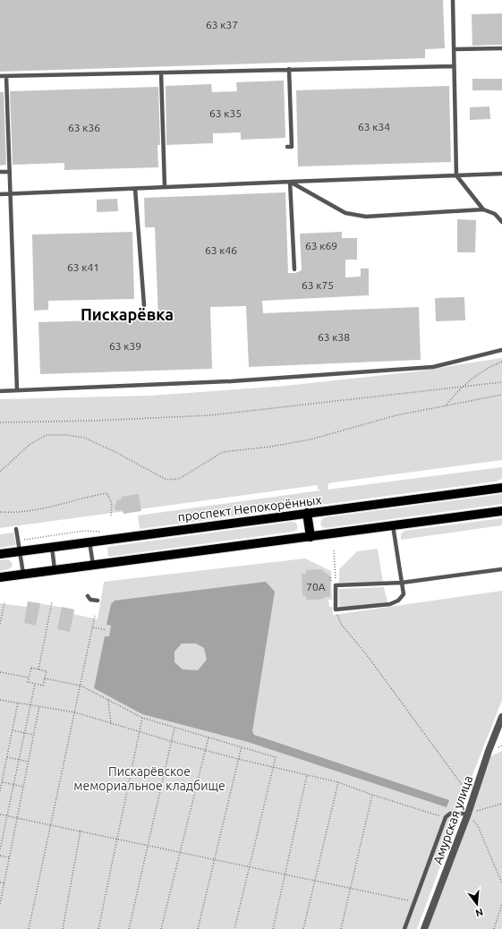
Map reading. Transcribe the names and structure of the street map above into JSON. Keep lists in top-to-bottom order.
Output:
{
  "streets": {
    "main road": ["проспект Непокорённых"],
    "street": ["Амурская улица"]
  },
  "districts": ["Пискарёвка"],
  "parks": ["Пискарёвское мемориальное кладбище"],
  "house_numbers": [
    "63 к37",
    "63 к35",
    "63 к34",
    "63 к36",
    "63 к69",
    "63 к46",
    "63 к41",
    "63 к75",
    "63 к38",
    "63 к39",
    "70А"
  ],
  "north": "bottom"
}
